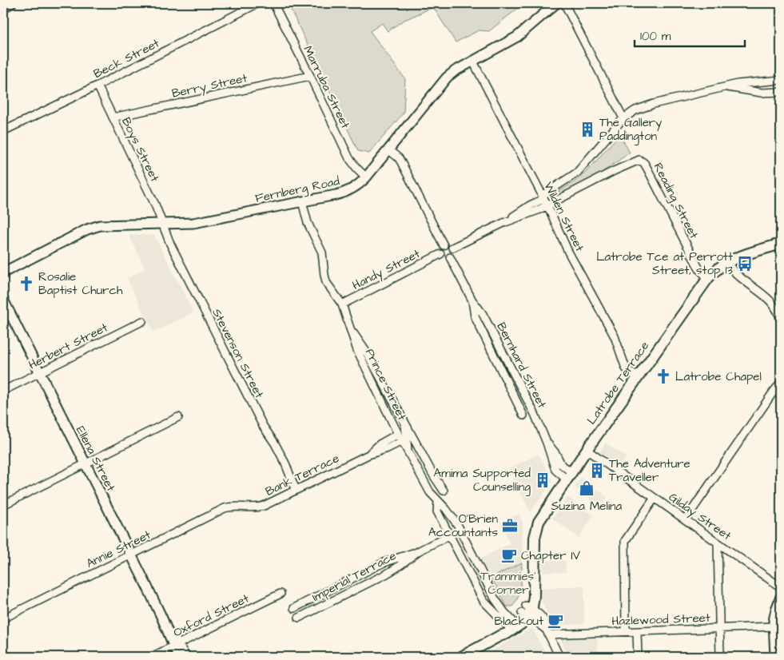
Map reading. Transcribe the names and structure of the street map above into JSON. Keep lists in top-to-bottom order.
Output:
{
  "streets": {
    "main road": ["Latrobe Terrace"],
    "street": [
      "Beck Street",
      "Berry Street",
      "Marruba Street",
      "Boys Street",
      "Fernberg Road",
      "Reading Street",
      "Wilden Street",
      "Handy Street",
      "Herbert Street",
      "Stevenson Street",
      "Bernhard Street",
      "Prince Street",
      "Ellena Street",
      "Bank Terrace",
      "Gilday Street",
      "Annie Street",
      "Imperial Terrace",
      "Oxford Street",
      "Hazlewood Street"
    ]
  },
  "crossings": [
    ["Beck Street", "Boys Street"],
    ["Berry Street", "Marruba Street"],
    ["Berry Street", "Boys Street"],
    ["Marruba Street", "Fernberg Road"],
    ["Boys Street", "Fernberg Road"],
    ["Boys Street", "Stevenson Street"],
    ["Fernberg Road", "Wilden Street"],
    ["Fernberg Road", "Stevenson Street"],
    ["Fernberg Road", "Prince Street"],
    ["Reading Street", "Wilden Street"],
    ["Reading Street", "Latrobe Terrace"],
    ["Wilden Street", "Latrobe Terrace"],
    ["Handy Street", "Bernhard Street"],
    ["Handy Street", "Prince Street"],
    ["Herbert Street", "Ellena Street"],
    ["Stevenson Street", "Bank Terrace"],
    ["Bernhard Street", "Latrobe Terrace"],
    ["Latrobe Terrace", "Gilday Street"],
    ["Prince Street", "Bank Terrace"],
    ["Prince Street", "Imperial Terrace"],
    ["Ellena Street", "Annie Street"],
    ["Ellena Street", "Oxford Street"],
    ["Bank Terrace", "Annie Street"]
  ],
  "parks": ["Trammies' Corner"],
  "places": {
    "building": ["The Gallery Paddington", "The Adventure Traveller", "Amima Supported Counselling"],
    "bus stop": ["Latrobe Tce at Perrott Street, stop 13"],
    "church": ["Rosalie Baptist Church", "Latrobe Chapel"],
    "shop": ["Suzina Melina"],
    "office": ["O'Brien Accountants"],
    "cafe": ["Chapter IV", "Blackout"]
  },
  "scale_bar": "100 m"
}
